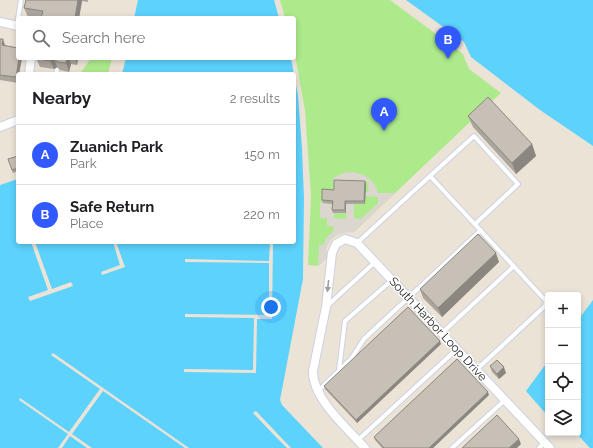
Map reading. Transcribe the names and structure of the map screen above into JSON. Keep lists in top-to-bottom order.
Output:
{
  "streets": {
    "street": ["South Harbor Loop Drive"]
  },
  "page": {
    "search": "Search here",
    "pins": ["B", "A"],
    "heading": ["Nearby", "2 results"],
    "list": [
      {
        "mark": "A",
        "name": "Zuanich Park",
        "note": "Park",
        "value": "150 m"
      },
      {
        "mark": "B",
        "name": "Safe Return",
        "note": "Place",
        "value": "220 m"
      }
    ],
    "map_buttons": ["+", "−"]
  }
}
